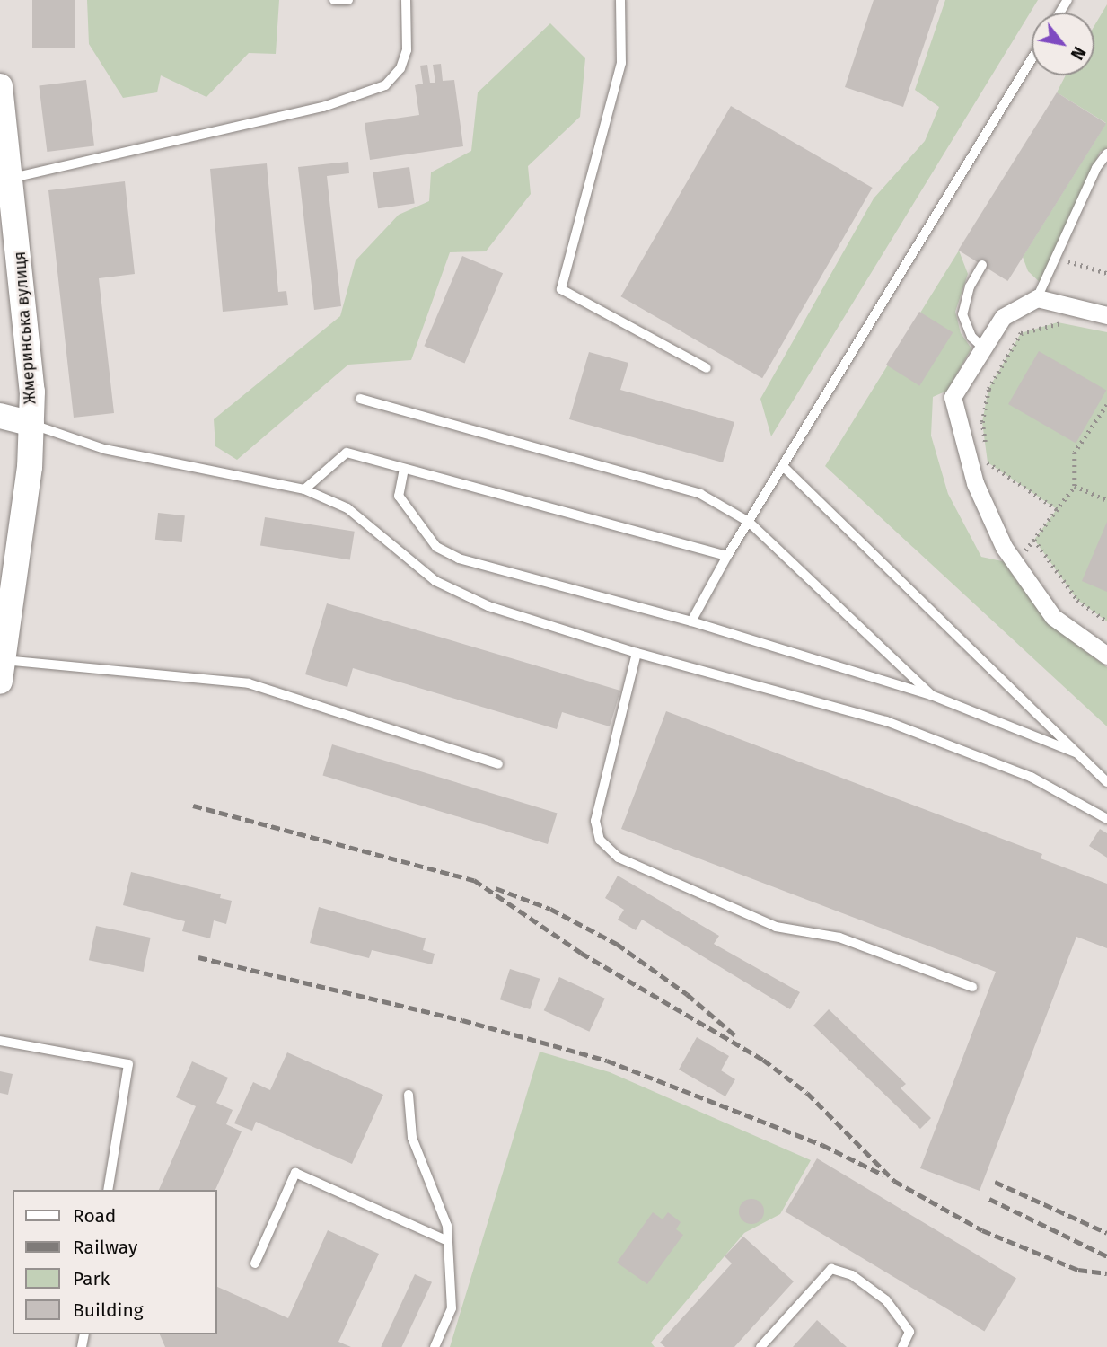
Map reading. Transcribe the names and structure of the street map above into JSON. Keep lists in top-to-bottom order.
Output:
{
  "streets": {
    "main road": ["Жмеринська вулиця"]
  },
  "legend": [
    "Road",
    "Railway",
    "Park",
    "Building"
  ],
  "north": "bottom right"
}
